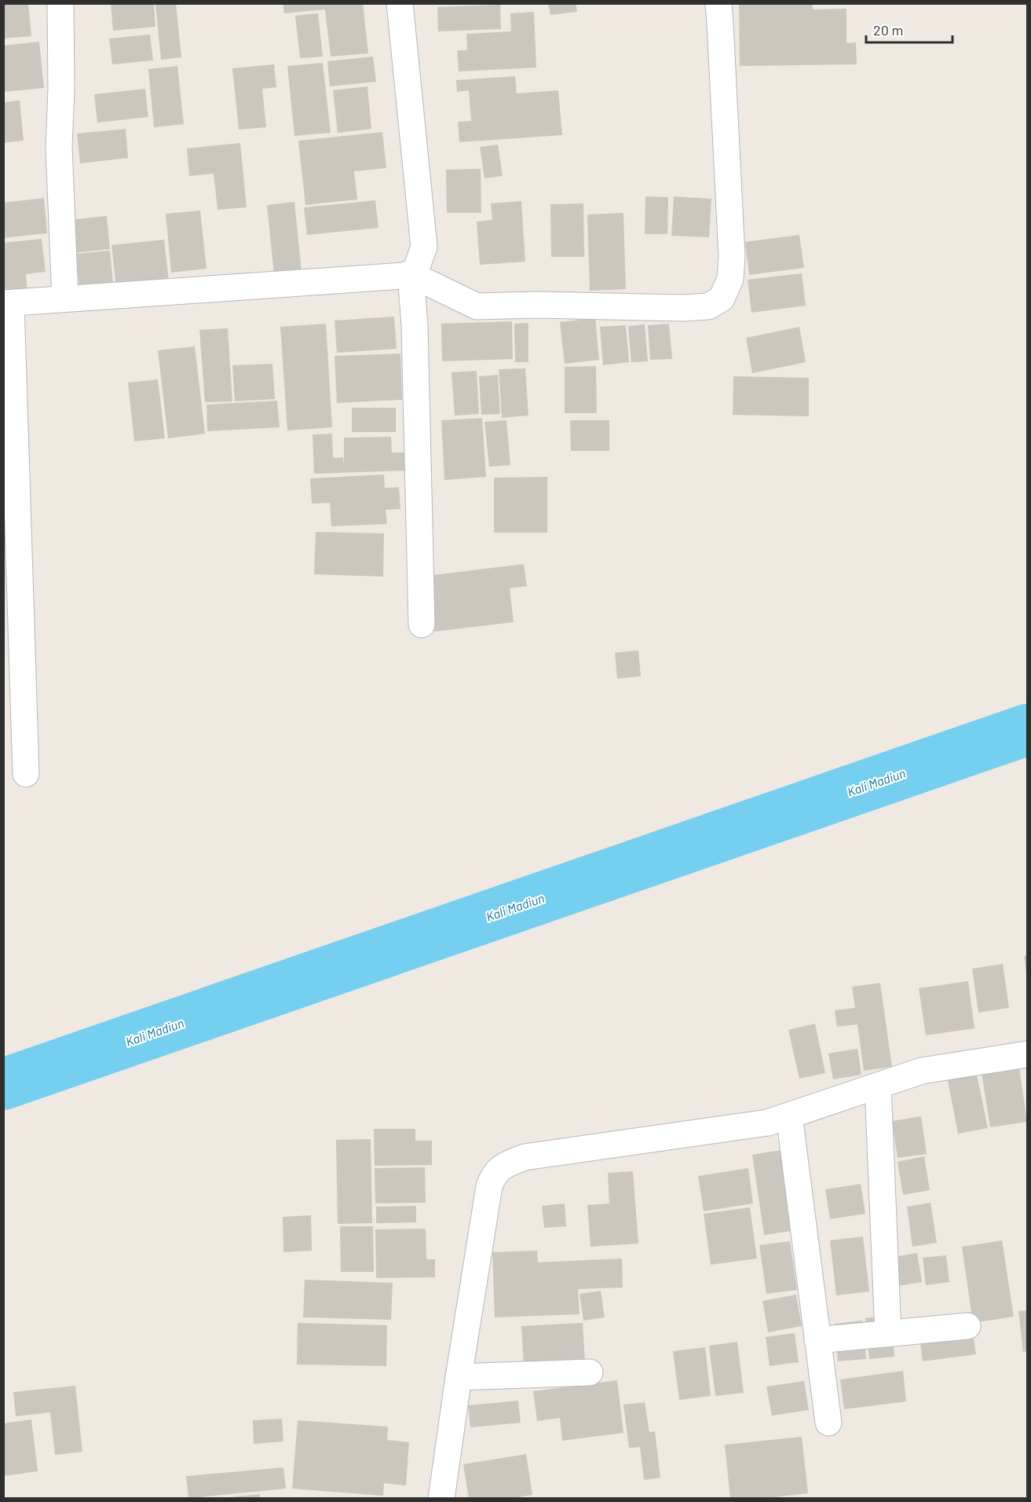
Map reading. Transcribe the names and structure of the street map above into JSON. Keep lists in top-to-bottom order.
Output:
{
  "water": ["Kali Madiun"],
  "scale_bar": "20 m"
}
